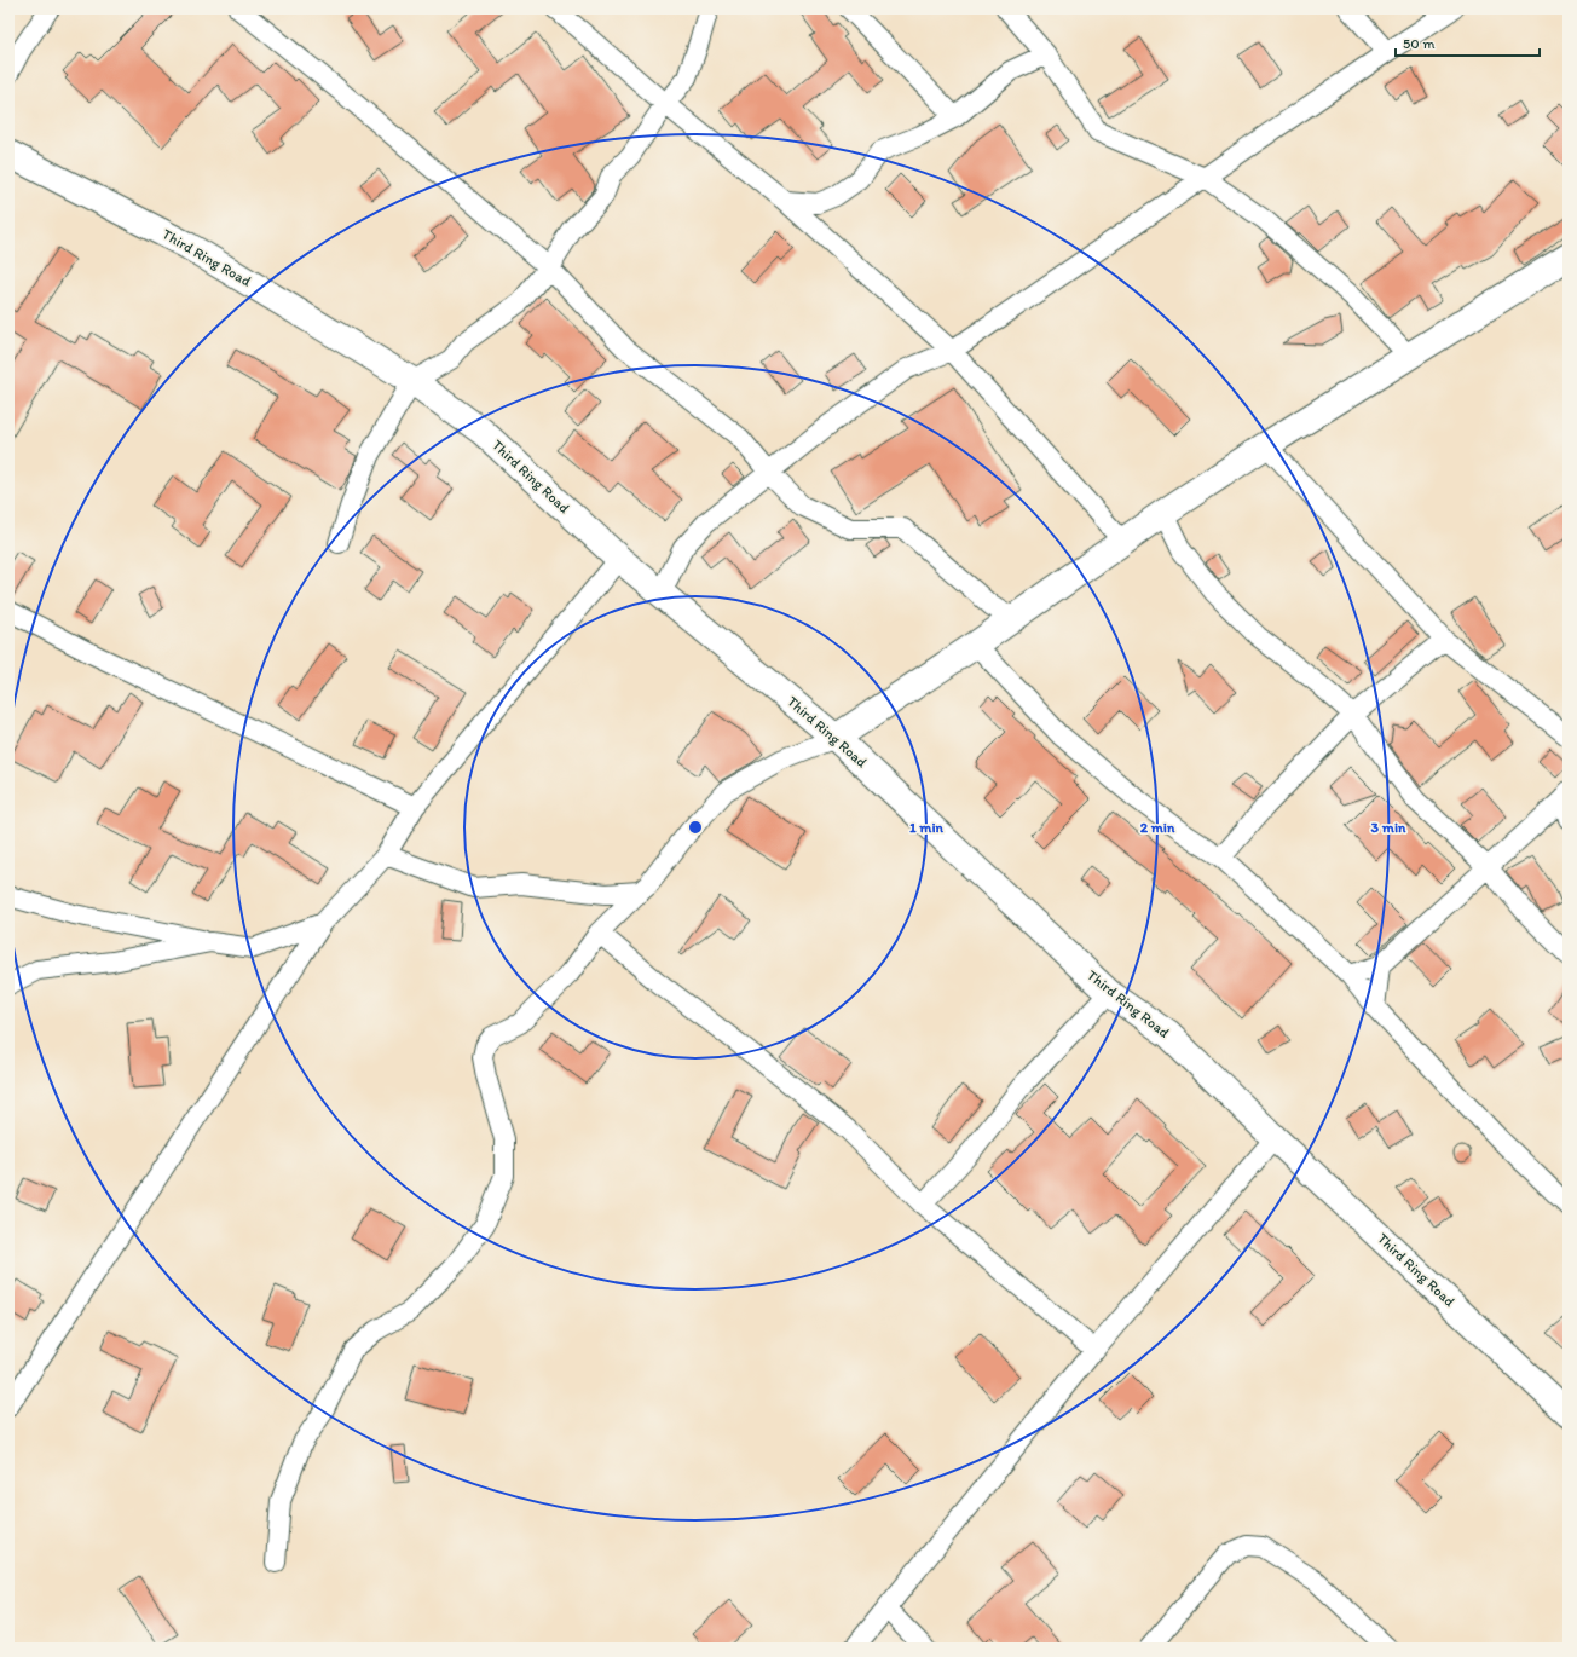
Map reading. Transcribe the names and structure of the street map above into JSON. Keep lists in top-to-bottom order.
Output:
{
  "streets": {
    "street": ["Third Ring Road"]
  },
  "scale_bar": "50 m",
  "rings": ["1 min", "2 min", "3 min"]
}
